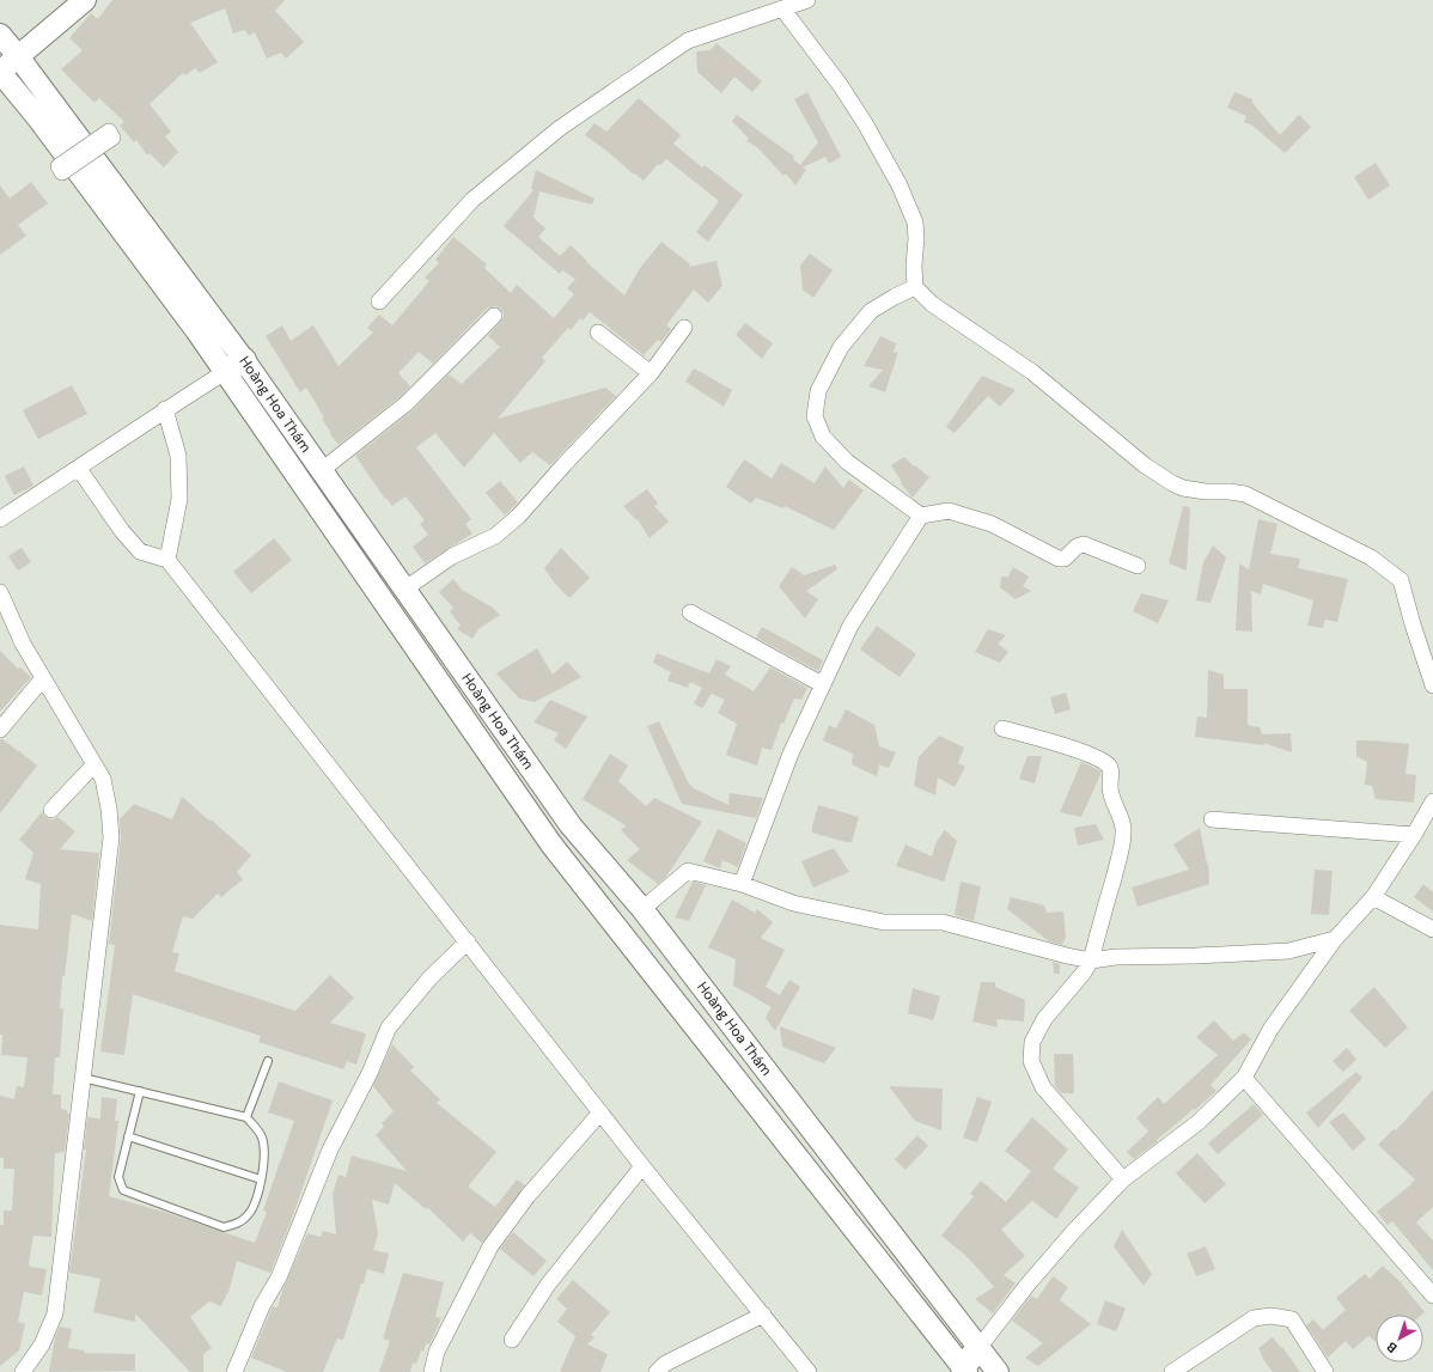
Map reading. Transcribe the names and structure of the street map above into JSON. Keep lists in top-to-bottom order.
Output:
{
  "streets": {
    "main road": ["Hoàng Hoa Thám"]
  },
  "north": "bottom left"
}
